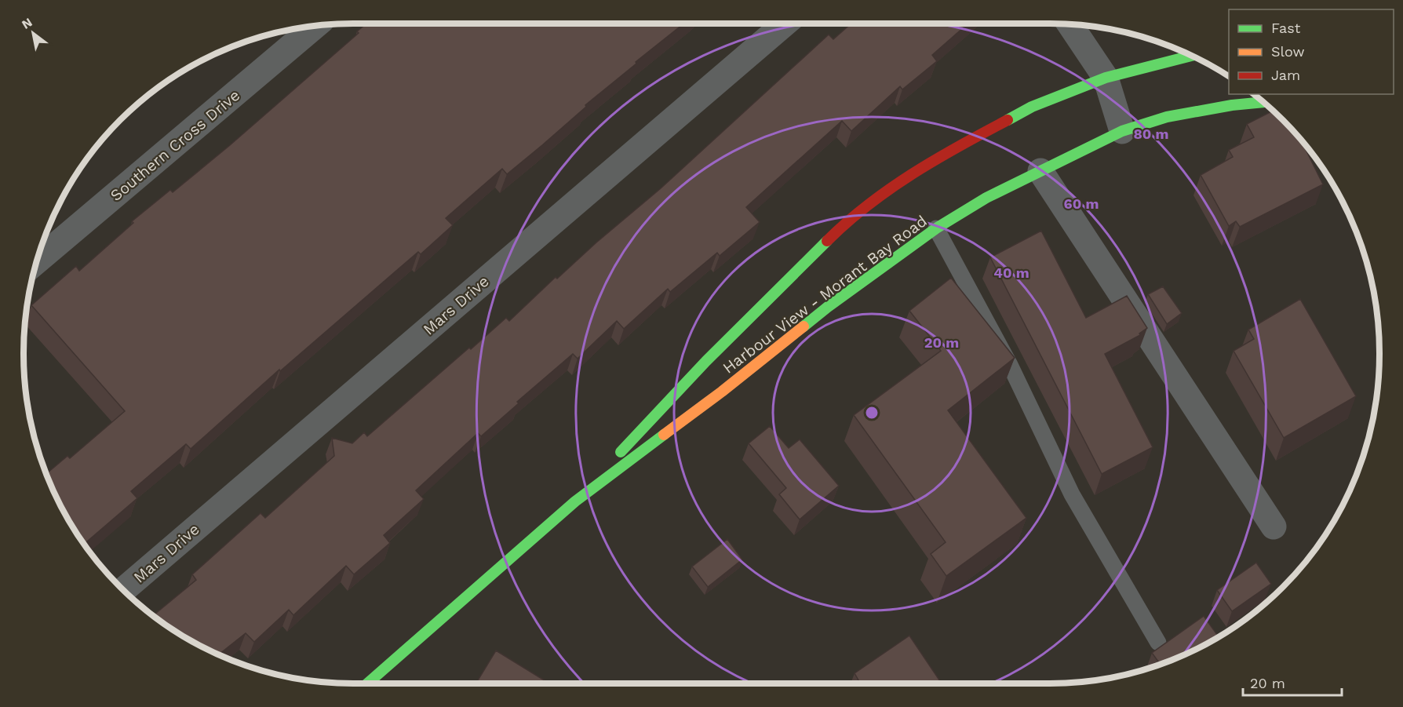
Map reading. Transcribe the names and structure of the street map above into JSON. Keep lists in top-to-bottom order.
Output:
{
  "streets": {
    "highway": ["Harbour View - Morant Bay Road"],
    "street": ["Southern Cross Drive", "Mars Drive"]
  },
  "legend": ["Fast", "Slow", "Jam"],
  "scale_bar": "20 m",
  "north": "top left",
  "rings": [
    "80 m",
    "60 m",
    "40 m",
    "20 m"
  ]
}
